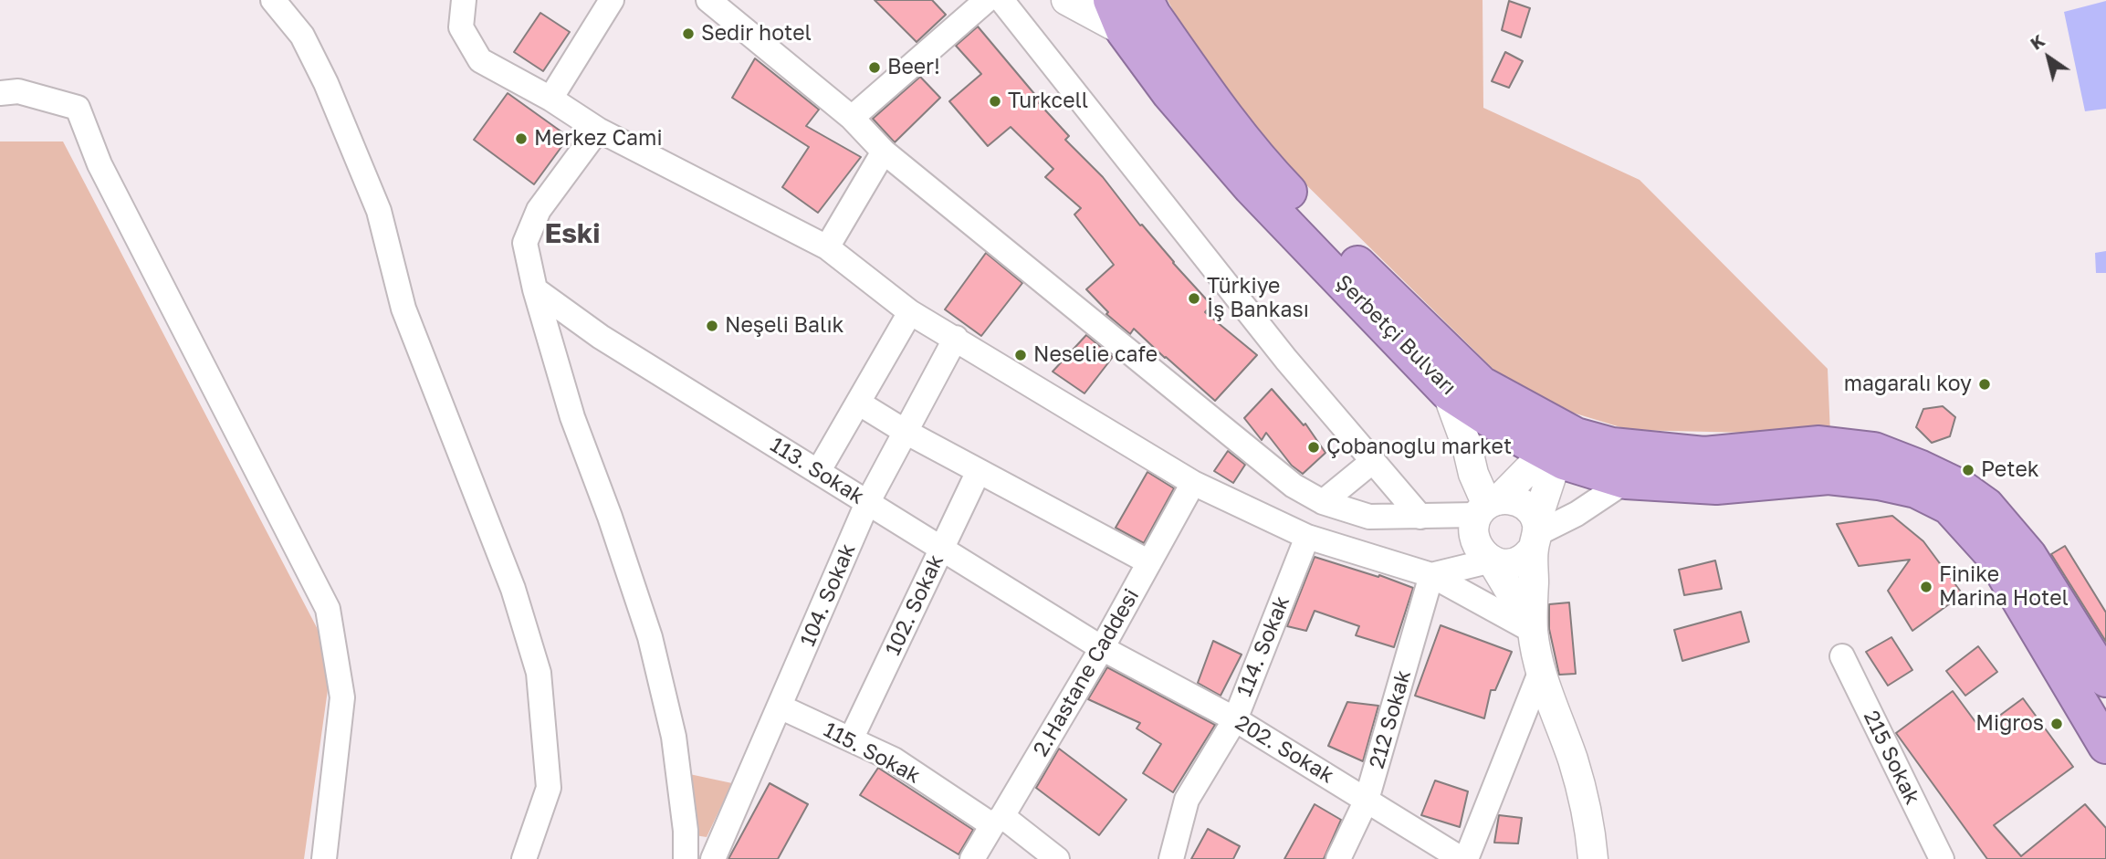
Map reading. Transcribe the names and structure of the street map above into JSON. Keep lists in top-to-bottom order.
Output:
{
  "streets": {
    "highway": ["Şerbetçi Bulvarı"],
    "street": [
      "113. Sokak",
      "104. Sokak",
      "102. Sokak",
      "114. Sokak",
      "2.Hastane Caddesi",
      "212 Sokak",
      "202. Sokak",
      "115. Sokak",
      "215 Sokak"
    ]
  },
  "crossings": [
    ["113. Sokak", "104. Sokak"],
    ["113. Sokak", "102. Sokak"],
    ["113. Sokak", "2.Hastane Caddesi"],
    ["113. Sokak", "202. Sokak"],
    ["104. Sokak", "115. Sokak"],
    ["102. Sokak", "115. Sokak"],
    ["114. Sokak", "202. Sokak"],
    ["2.Hastane Caddesi", "202. Sokak"],
    ["2.Hastane Caddesi", "115. Sokak"],
    ["212 Sokak", "202. Sokak"]
  ],
  "districts": ["Eski"],
  "places": [
    "Sedir hotel",
    "Beer!",
    "Turkcell",
    "Merkez Cami",
    "Türkiye İş Bankası",
    "Neşeli Balık",
    "Neselie cafe",
    "mağaralı koy",
    "Çobanoğlu market",
    "Petek",
    "Finike Marina Hotel",
    "Migros"
  ],
  "north": "top left"
}
